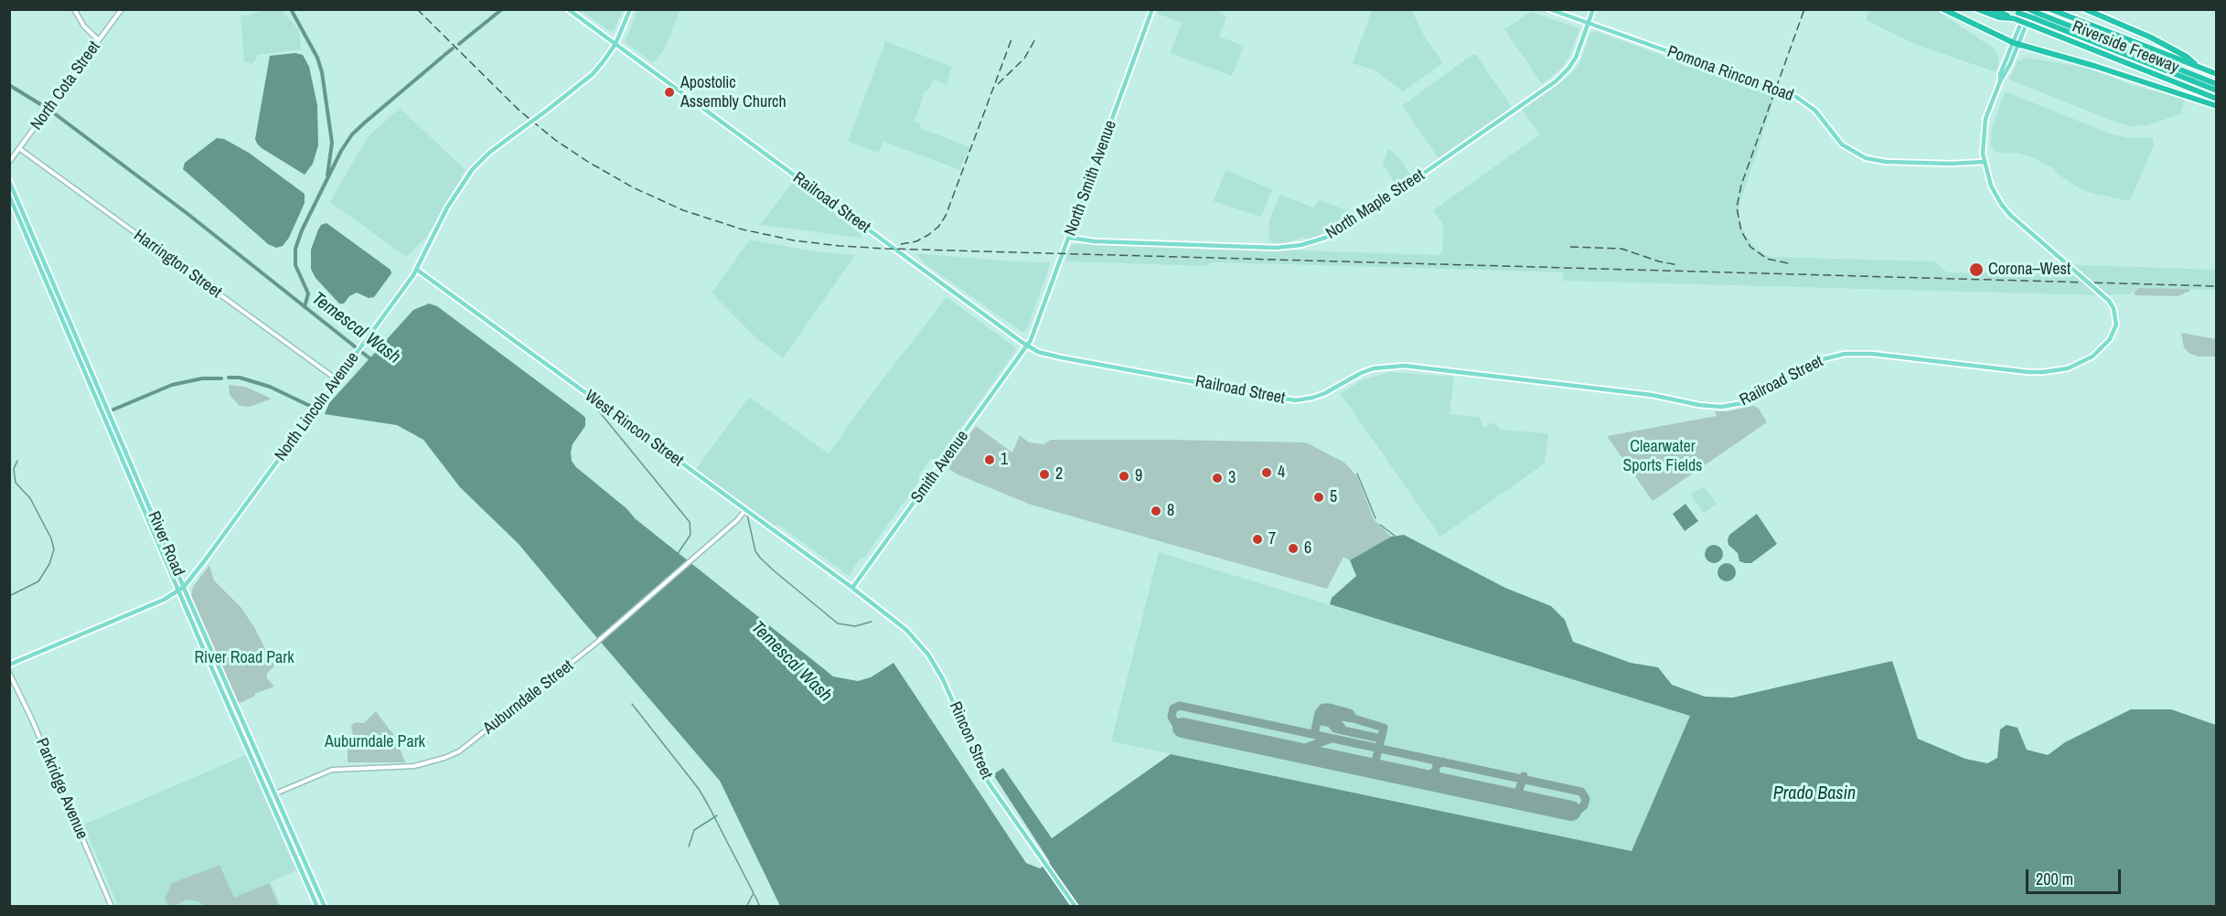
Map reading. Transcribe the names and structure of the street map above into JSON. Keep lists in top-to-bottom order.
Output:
{
  "streets": {
    "highway": ["Riverside Freeway"],
    "main road": [
      "Pomona Rincon Road",
      "North Smith Avenue",
      "Railroad Street",
      "North Maple Street",
      "North Lincoln Avenue",
      "West Rincon Street",
      "Smith Avenue",
      "River Road",
      "Rincon Street"
    ],
    "street": [
      "North Cota Street",
      "Harrington Street",
      "Auburndale Street",
      "Parkridge Avenue"
    ]
  },
  "crossings": [
    ["Pomona Rincon Road", "Railroad Street"],
    ["Pomona Rincon Road", "North Maple Street"],
    ["North Cota Street", "Harrington Street"],
    ["North Smith Avenue", "Railroad Street"],
    ["North Smith Avenue", "North Maple Street"],
    ["North Smith Avenue", "Smith Avenue"],
    ["Railroad Street", "North Lincoln Avenue"],
    ["Railroad Street", "Smith Avenue"],
    ["Harrington Street", "North Lincoln Avenue"],
    ["North Lincoln Avenue", "West Rincon Street"],
    ["North Lincoln Avenue", "River Road"],
    ["West Rincon Street", "Smith Avenue"],
    ["West Rincon Street", "Auburndale Street"],
    ["West Rincon Street", "Rincon Street"],
    ["Smith Avenue", "Rincon Street"],
    ["River Road", "Auburndale Street"]
  ],
  "water": ["Temescal Wash", "Prado Basin"],
  "parks": ["Clearwater Sports Fields", "River Road Park", "Auburndale Park"],
  "places": [
    "Apostolic Assembly Church",
    "Corona–West",
    "1",
    "4",
    "2",
    "9",
    "3",
    "5",
    "8",
    "7",
    "6"
  ],
  "scale_bar": "200 m"
}
